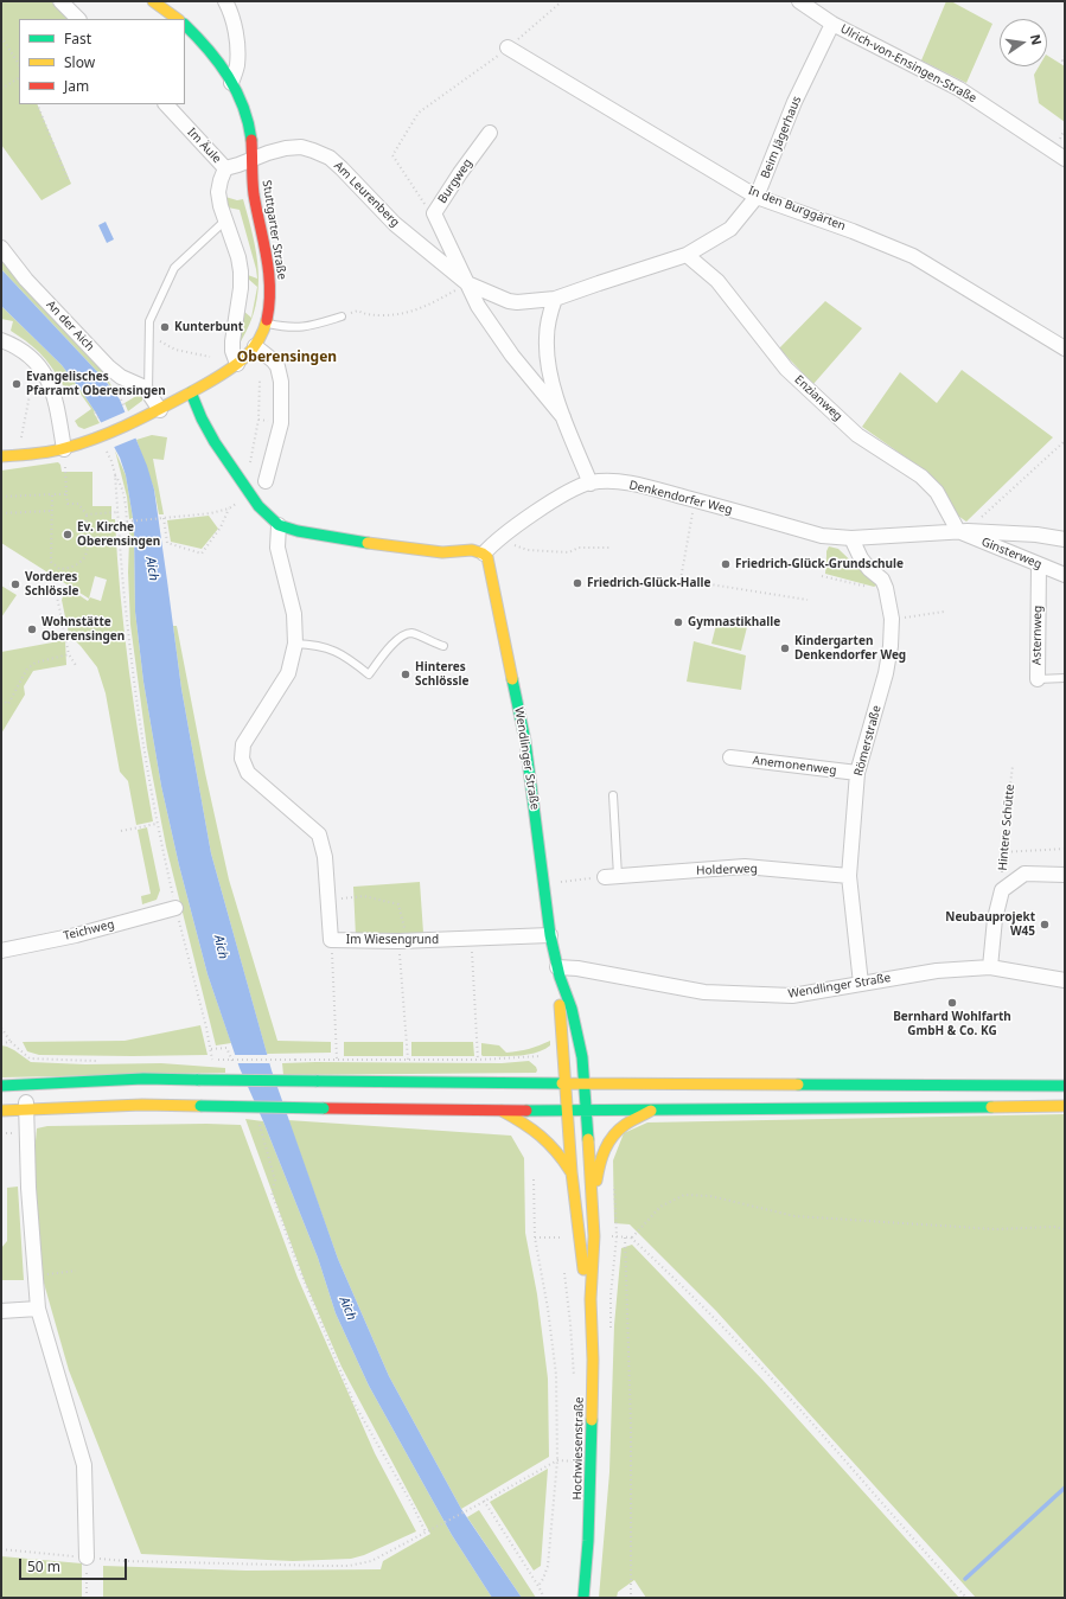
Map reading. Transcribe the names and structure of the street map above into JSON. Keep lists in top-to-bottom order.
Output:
{
  "streets": {
    "main road": ["Stuttgarter Straße", "Wendlinger Straße", "Hochwiesenstraße"],
    "street": [
      "Ulrich-von-Ensingen-Straße",
      "Beim Jägerhaus",
      "Im Äule",
      "Burgweg",
      "Am Leurenberg",
      "In den Burggärten",
      "An der Aich",
      "Enzianweg",
      "Denkendorfer Weg",
      "Ginsterweg",
      "Asternweg",
      "Römerstraße",
      "Anemonenweg",
      "Hintere Schütte",
      "Holderweg",
      "Teichweg",
      "Im Wiesengrund"
    ]
  },
  "crossings": [
    ["Ulrich-von-Ensingen-Straße", "Beim Jägerhaus"],
    ["Beim Jägerhaus", "Am Leurenberg"],
    ["Beim Jägerhaus", "In den Burggärten"],
    ["Beim Jägerhaus", "Enzianweg"],
    ["Im Äule", "Am Leurenberg"],
    ["Im Äule", "Stuttgarter Straße"],
    ["Burgweg", "Am Leurenberg"],
    ["Am Leurenberg", "Stuttgarter Straße"],
    ["Am Leurenberg", "Denkendorfer Weg"],
    ["Enzianweg", "Denkendorfer Weg"],
    ["Enzianweg", "Ginsterweg"],
    ["Denkendorfer Weg", "Ginsterweg"],
    ["Denkendorfer Weg", "Römerstraße"],
    ["Denkendorfer Weg", "Wendlinger Straße"],
    ["Ginsterweg", "Asternweg"],
    ["Römerstraße", "Wendlinger Straße"],
    ["Römerstraße", "Anemonenweg"],
    ["Römerstraße", "Holderweg"],
    ["Wendlinger Straße", "Im Wiesengrund"],
    ["Wendlinger Straße", "Hochwiesenstraße"]
  ],
  "districts": ["Oberensingen"],
  "water": ["Aich"],
  "places": [
    "Kunterbunt",
    "Evangelisches Pfarramt Oberensingen",
    "Ev. Kirche Oberensingen",
    "Friedrich-Glück-Grundschule",
    "Friedrich-Glück-Halle",
    "Vorderes Schlössle",
    "Gymnastikhalle",
    "Wohnstätte Oberensingen",
    "Kindergarten Denkendorfer Weg",
    "Hinteres Schlössle",
    "Neubauprojekt W45",
    "Bernhard Wohlfarth GmbH & Co. KG"
  ],
  "legend": ["Fast", "Slow", "Jam"],
  "scale_bar": "50 m",
  "north": "right"
}
